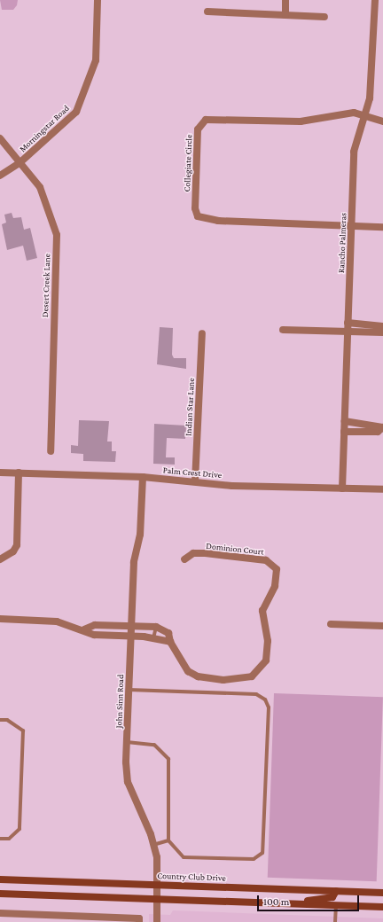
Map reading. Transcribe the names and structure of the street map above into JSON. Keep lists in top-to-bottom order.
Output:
{
  "streets": {
    "main road": ["Country Club Drive"],
    "street": [
      "Morningstar Road",
      "Collegiate Circle",
      "Rancho Palmeras",
      "Desert Creek Lane",
      "Indian Star Lane",
      "Palm Crest Drive",
      "Dominion Court",
      "John Sinn Road"
    ]
  },
  "crossings": [
    ["Morningstar Road", "Desert Creek Lane"],
    ["Collegiate Circle", "Rancho Palmeras"],
    ["Rancho Palmeras", "Palm Crest Drive"],
    ["Indian Star Lane", "Palm Crest Drive"],
    ["Palm Crest Drive", "John Sinn Road"],
    ["John Sinn Road", "Country Club Drive"]
  ],
  "scale_bar": "100 m"
}
